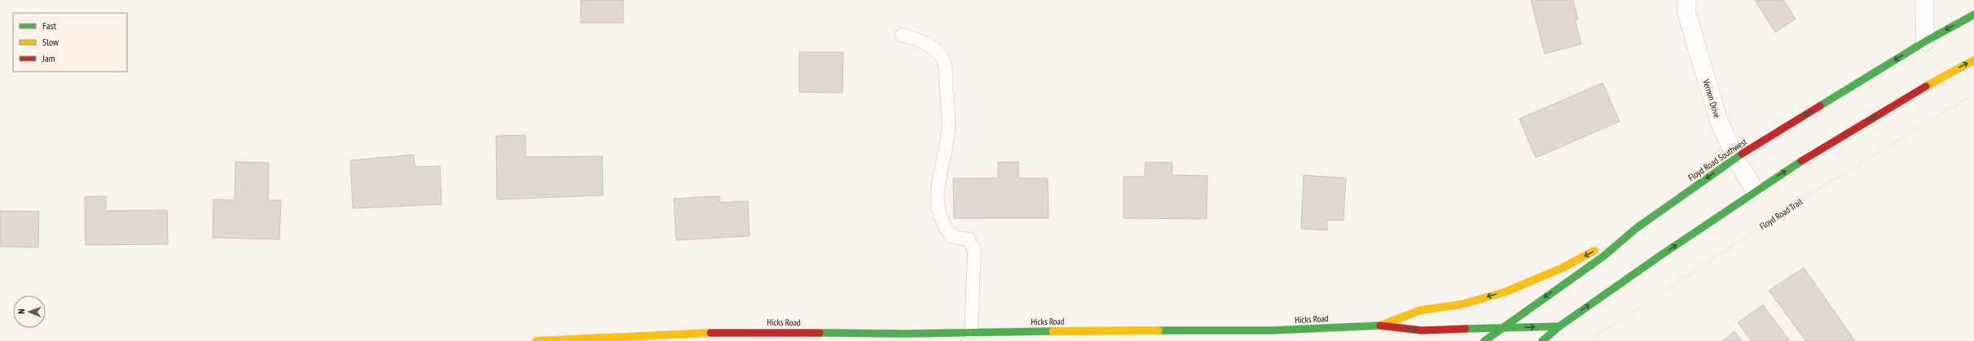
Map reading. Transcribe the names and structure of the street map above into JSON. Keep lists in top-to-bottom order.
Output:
{
  "streets": {
    "main road": ["Floyd Road Southwest", "Hicks Road"],
    "street": ["Vernon Drive"],
    "path": ["Floyd Road Trail"]
  },
  "crossings": [
    ["Vernon Drive", "Floyd Road Southwest"],
    ["Floyd Road Southwest", "Hicks Road"]
  ],
  "legend": ["Fast", "Slow", "Jam"],
  "north": "left"
}
